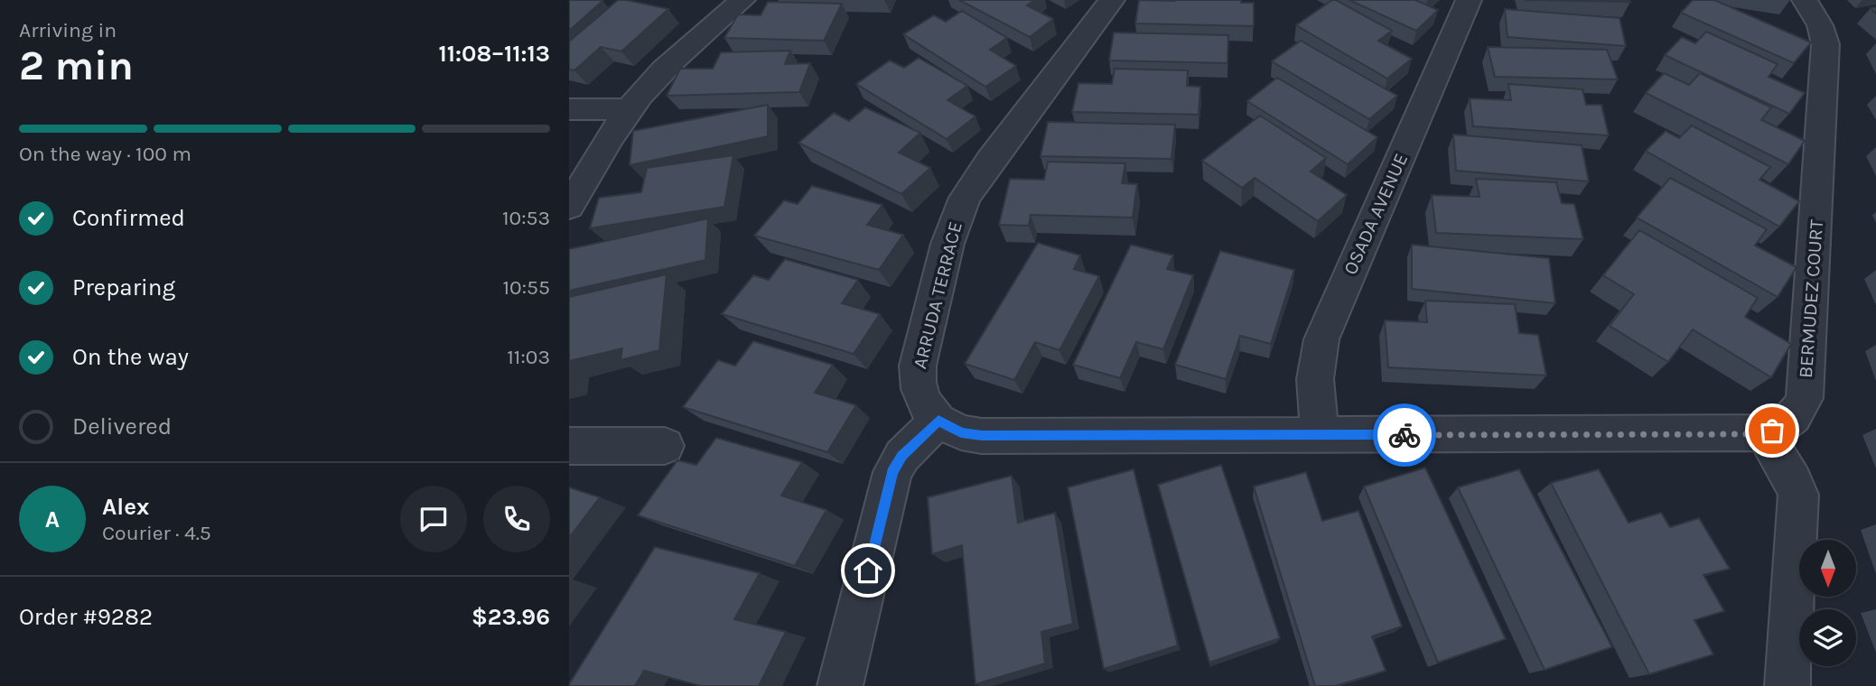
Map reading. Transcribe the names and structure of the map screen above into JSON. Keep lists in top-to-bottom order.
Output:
{
  "streets": {
    "street": ["OSADA AVENUE", "ARRUDA TERRACE", "BERMUDEZ COURT"]
  },
  "north": "bottom",
  "page": {
    "heading": ["2 min", "Arriving in", "11:08–11:13"],
    "panel": [
      "Alex",
      "Courier · 4.5",
      "Order #9282",
      "$23.96"
    ],
    "bar": "On the way · 100 m",
    "list": [
      ["Confirmed", "10:53"],
      ["Preparing", "10:55"],
      ["On the way", "11:03"],
      "Delivered"
    ],
    "round": "A"
  }
}
